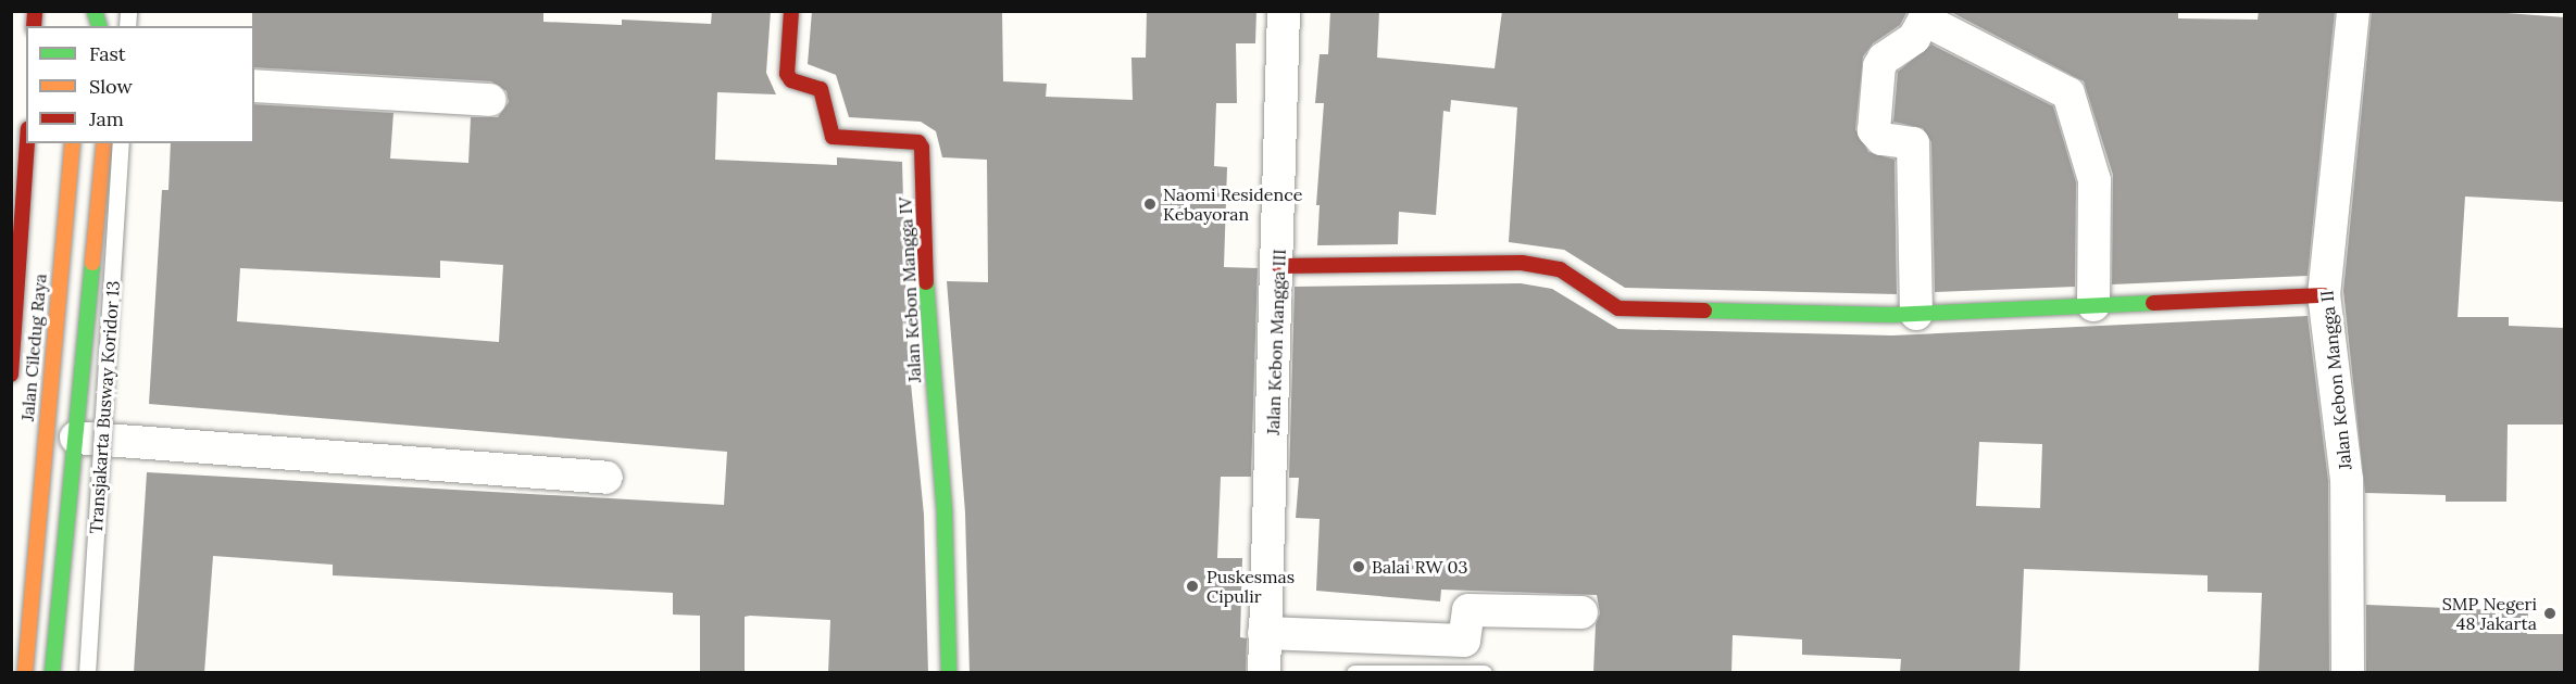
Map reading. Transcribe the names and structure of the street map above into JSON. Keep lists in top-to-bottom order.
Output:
{
  "streets": {
    "street": [
      "Jalan Kebon Mangga IV",
      "Jalan Kebon Mangga III",
      "Jalan Ciledug Raya",
      "Jalan Kebon Mangga II"
    ],
    "lane": ["Transjakarta Busway Koridor 13"]
  },
  "places": [
    "Naomi Residence Kebayoran",
    "Balai RW 03",
    "Puskesmas Cipulir",
    "SMP Negeri 48 Jakarta"
  ],
  "legend": ["Fast", "Slow", "Jam"]
}
